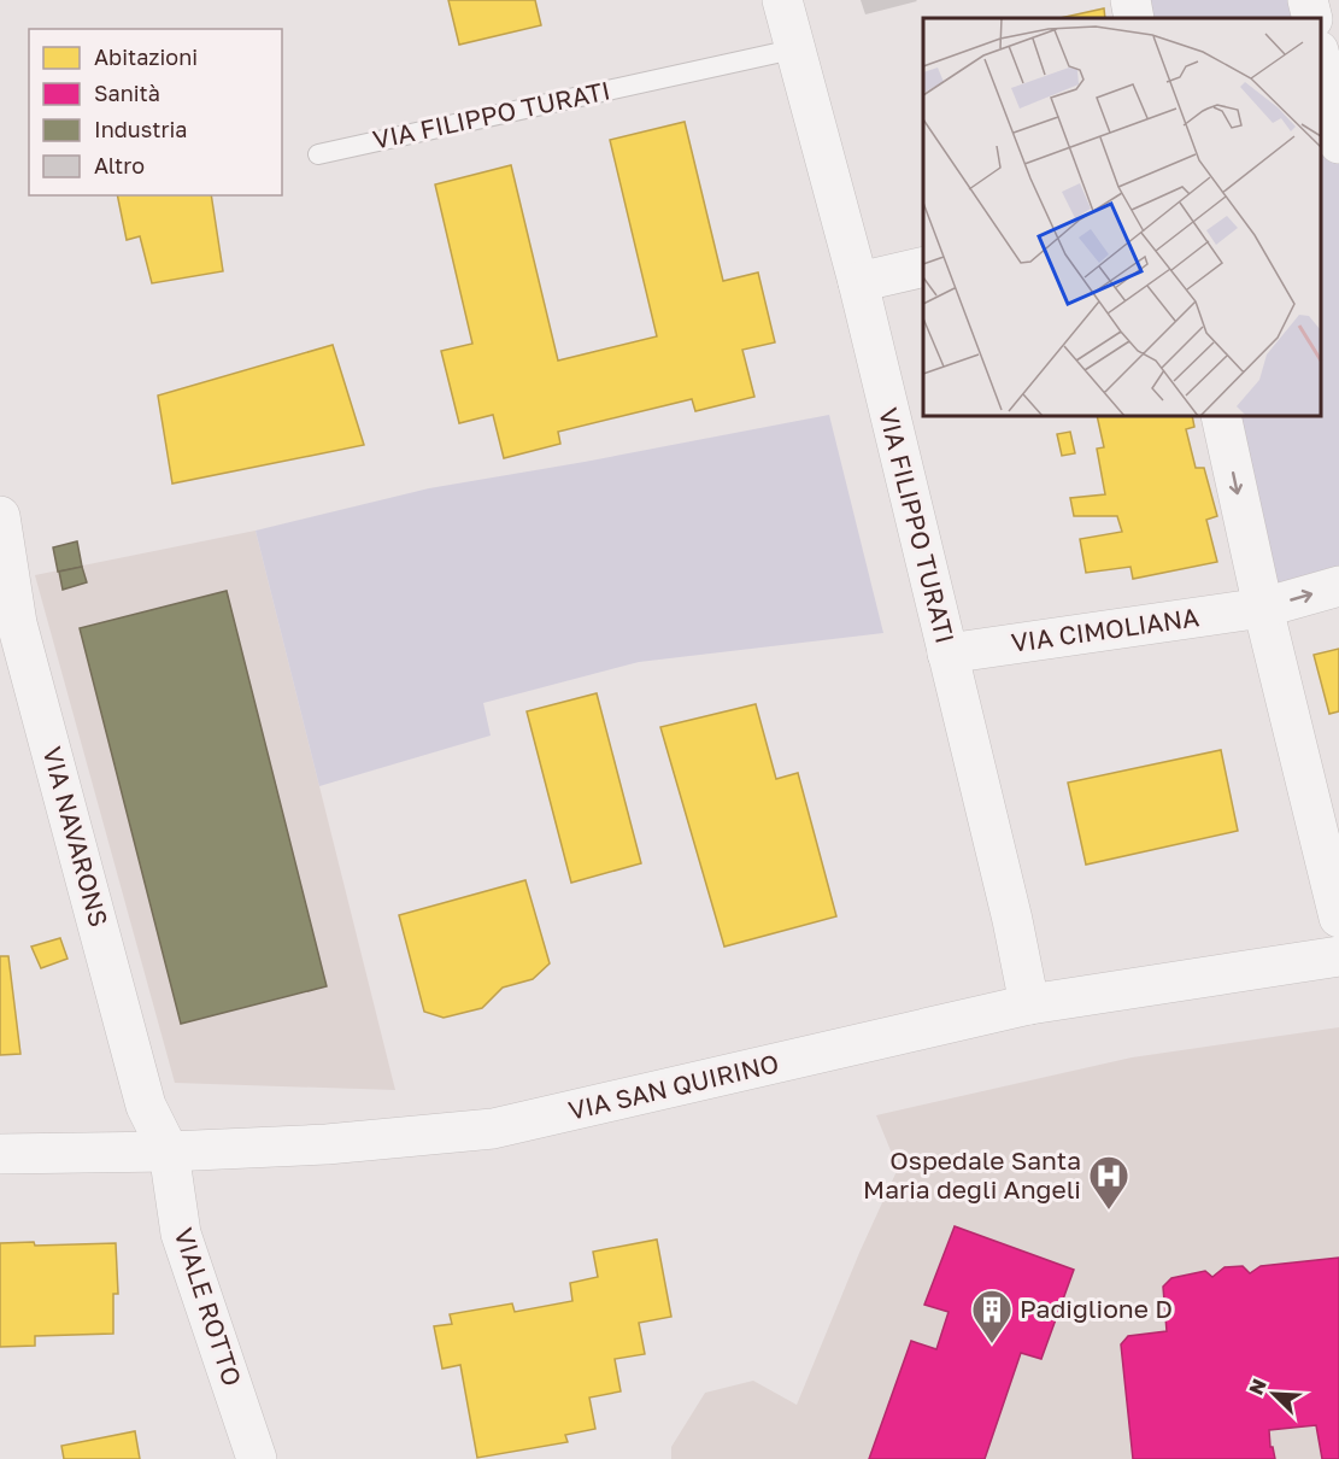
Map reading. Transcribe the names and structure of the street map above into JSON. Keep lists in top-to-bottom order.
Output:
{
  "streets": {
    "street": [
      "VIA FILIPPO TURATI",
      "VIA CIMOLIANA",
      "VIA NAVARONS",
      "VIA SAN QUIRINO",
      "VIALE ROTTO"
    ]
  },
  "crossings": [
    ["VIA FILIPPO TURATI", "VIA CIMOLIANA"],
    ["VIA FILIPPO TURATI", "VIA SAN QUIRINO"],
    ["VIA NAVARONS", "VIA SAN QUIRINO"],
    ["VIA NAVARONS", "VIALE ROTTO"],
    ["VIA SAN QUIRINO", "VIALE ROTTO"]
  ],
  "places": {
    "hospital": ["Ospedale Santa Maria degli Angeli"],
    "building": ["Padiglione D"]
  },
  "legend": [
    "Abitazioni",
    "Sanità",
    "Industria",
    "Altro"
  ],
  "north": "top left"
}
